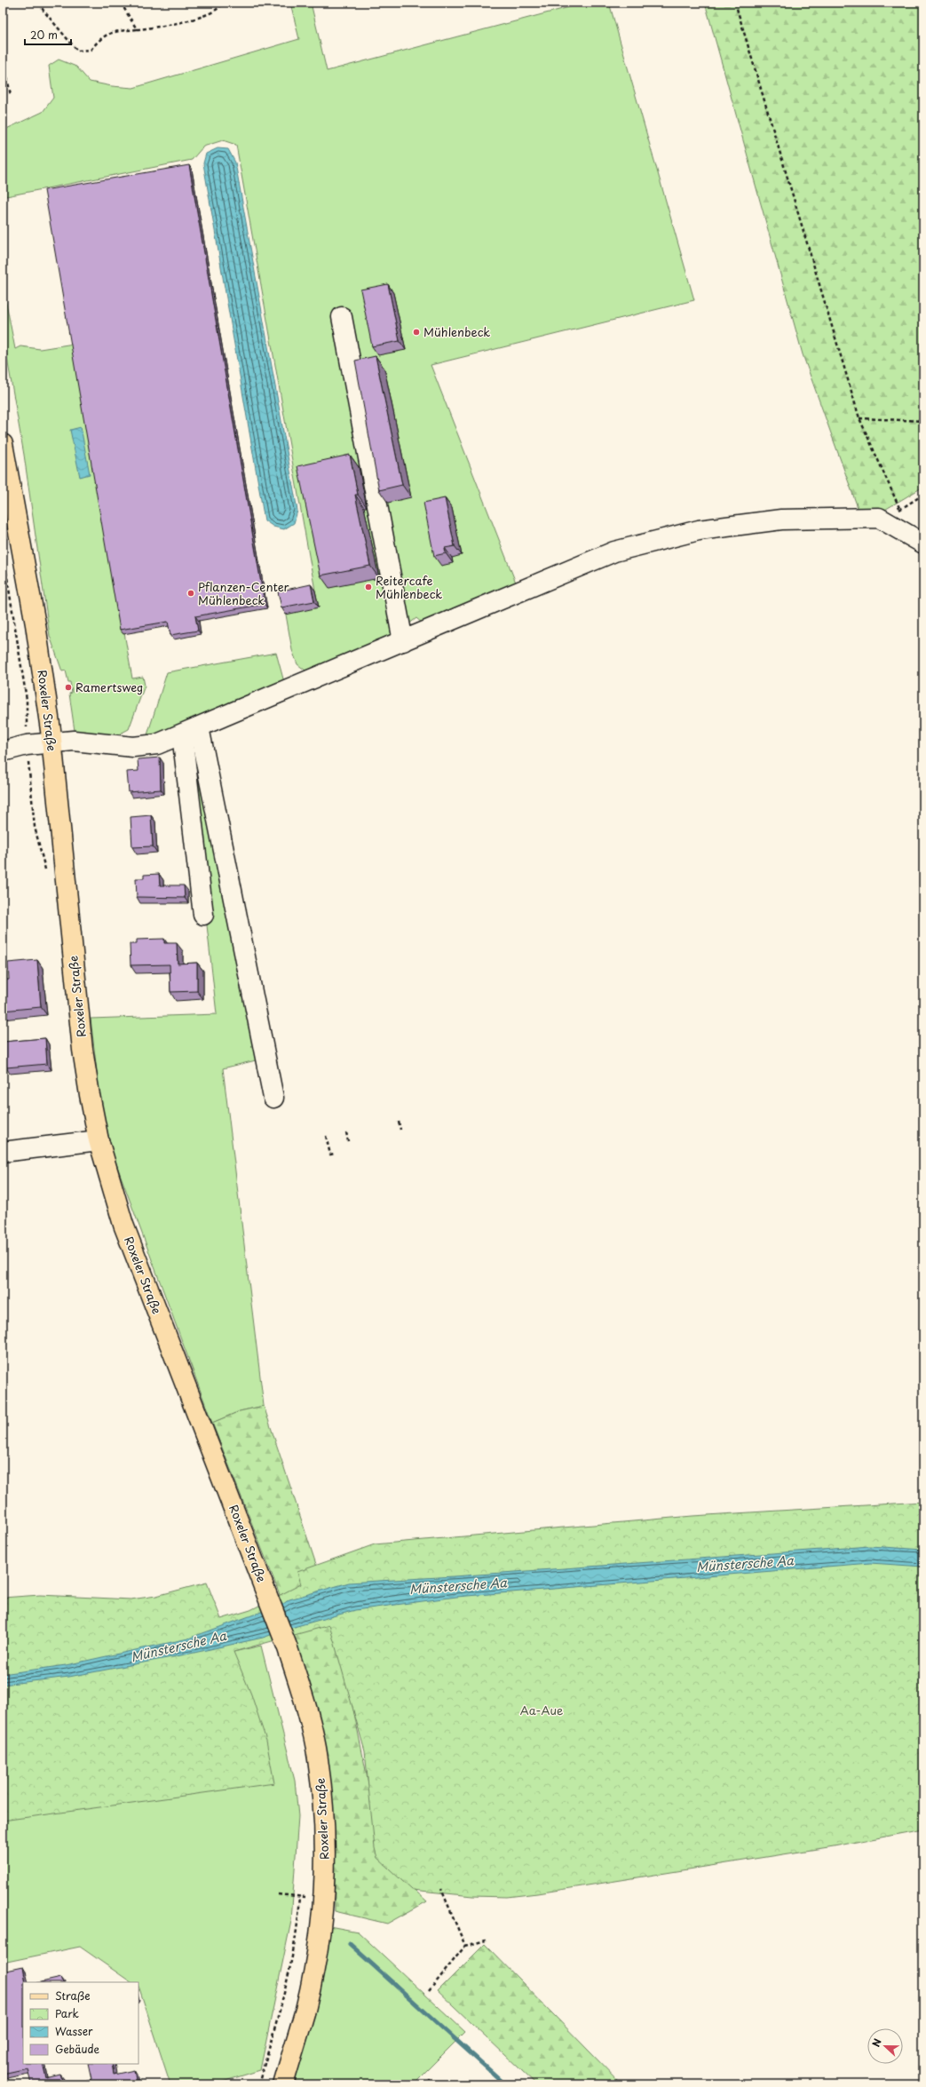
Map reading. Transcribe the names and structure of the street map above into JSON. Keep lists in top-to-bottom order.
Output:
{
  "streets": {
    "main road": ["Roxeler Straße"]
  },
  "water": ["Münstersche Aa"],
  "parks": ["Aa-Aue"],
  "places": [
    "Mühlenbeck",
    "Reitercafe Mühlenbeck",
    "Pflanzen-Center Mühlenbeck",
    "Ramertsweg"
  ],
  "legend": [
    "Straße",
    "Park",
    "Wasser",
    "Gebäude"
  ],
  "scale_bar": "20 m",
  "north": "left"
}
